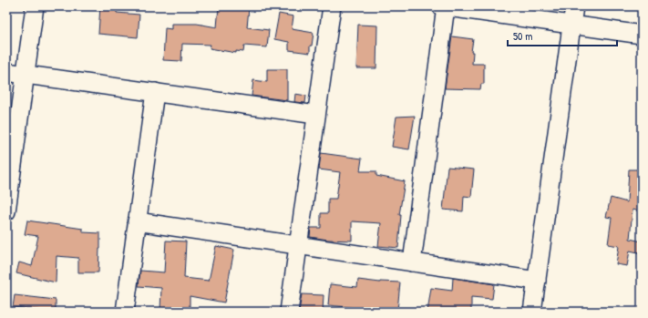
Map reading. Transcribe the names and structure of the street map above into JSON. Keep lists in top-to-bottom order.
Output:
{
  "scale_bar": "50 m"
}
